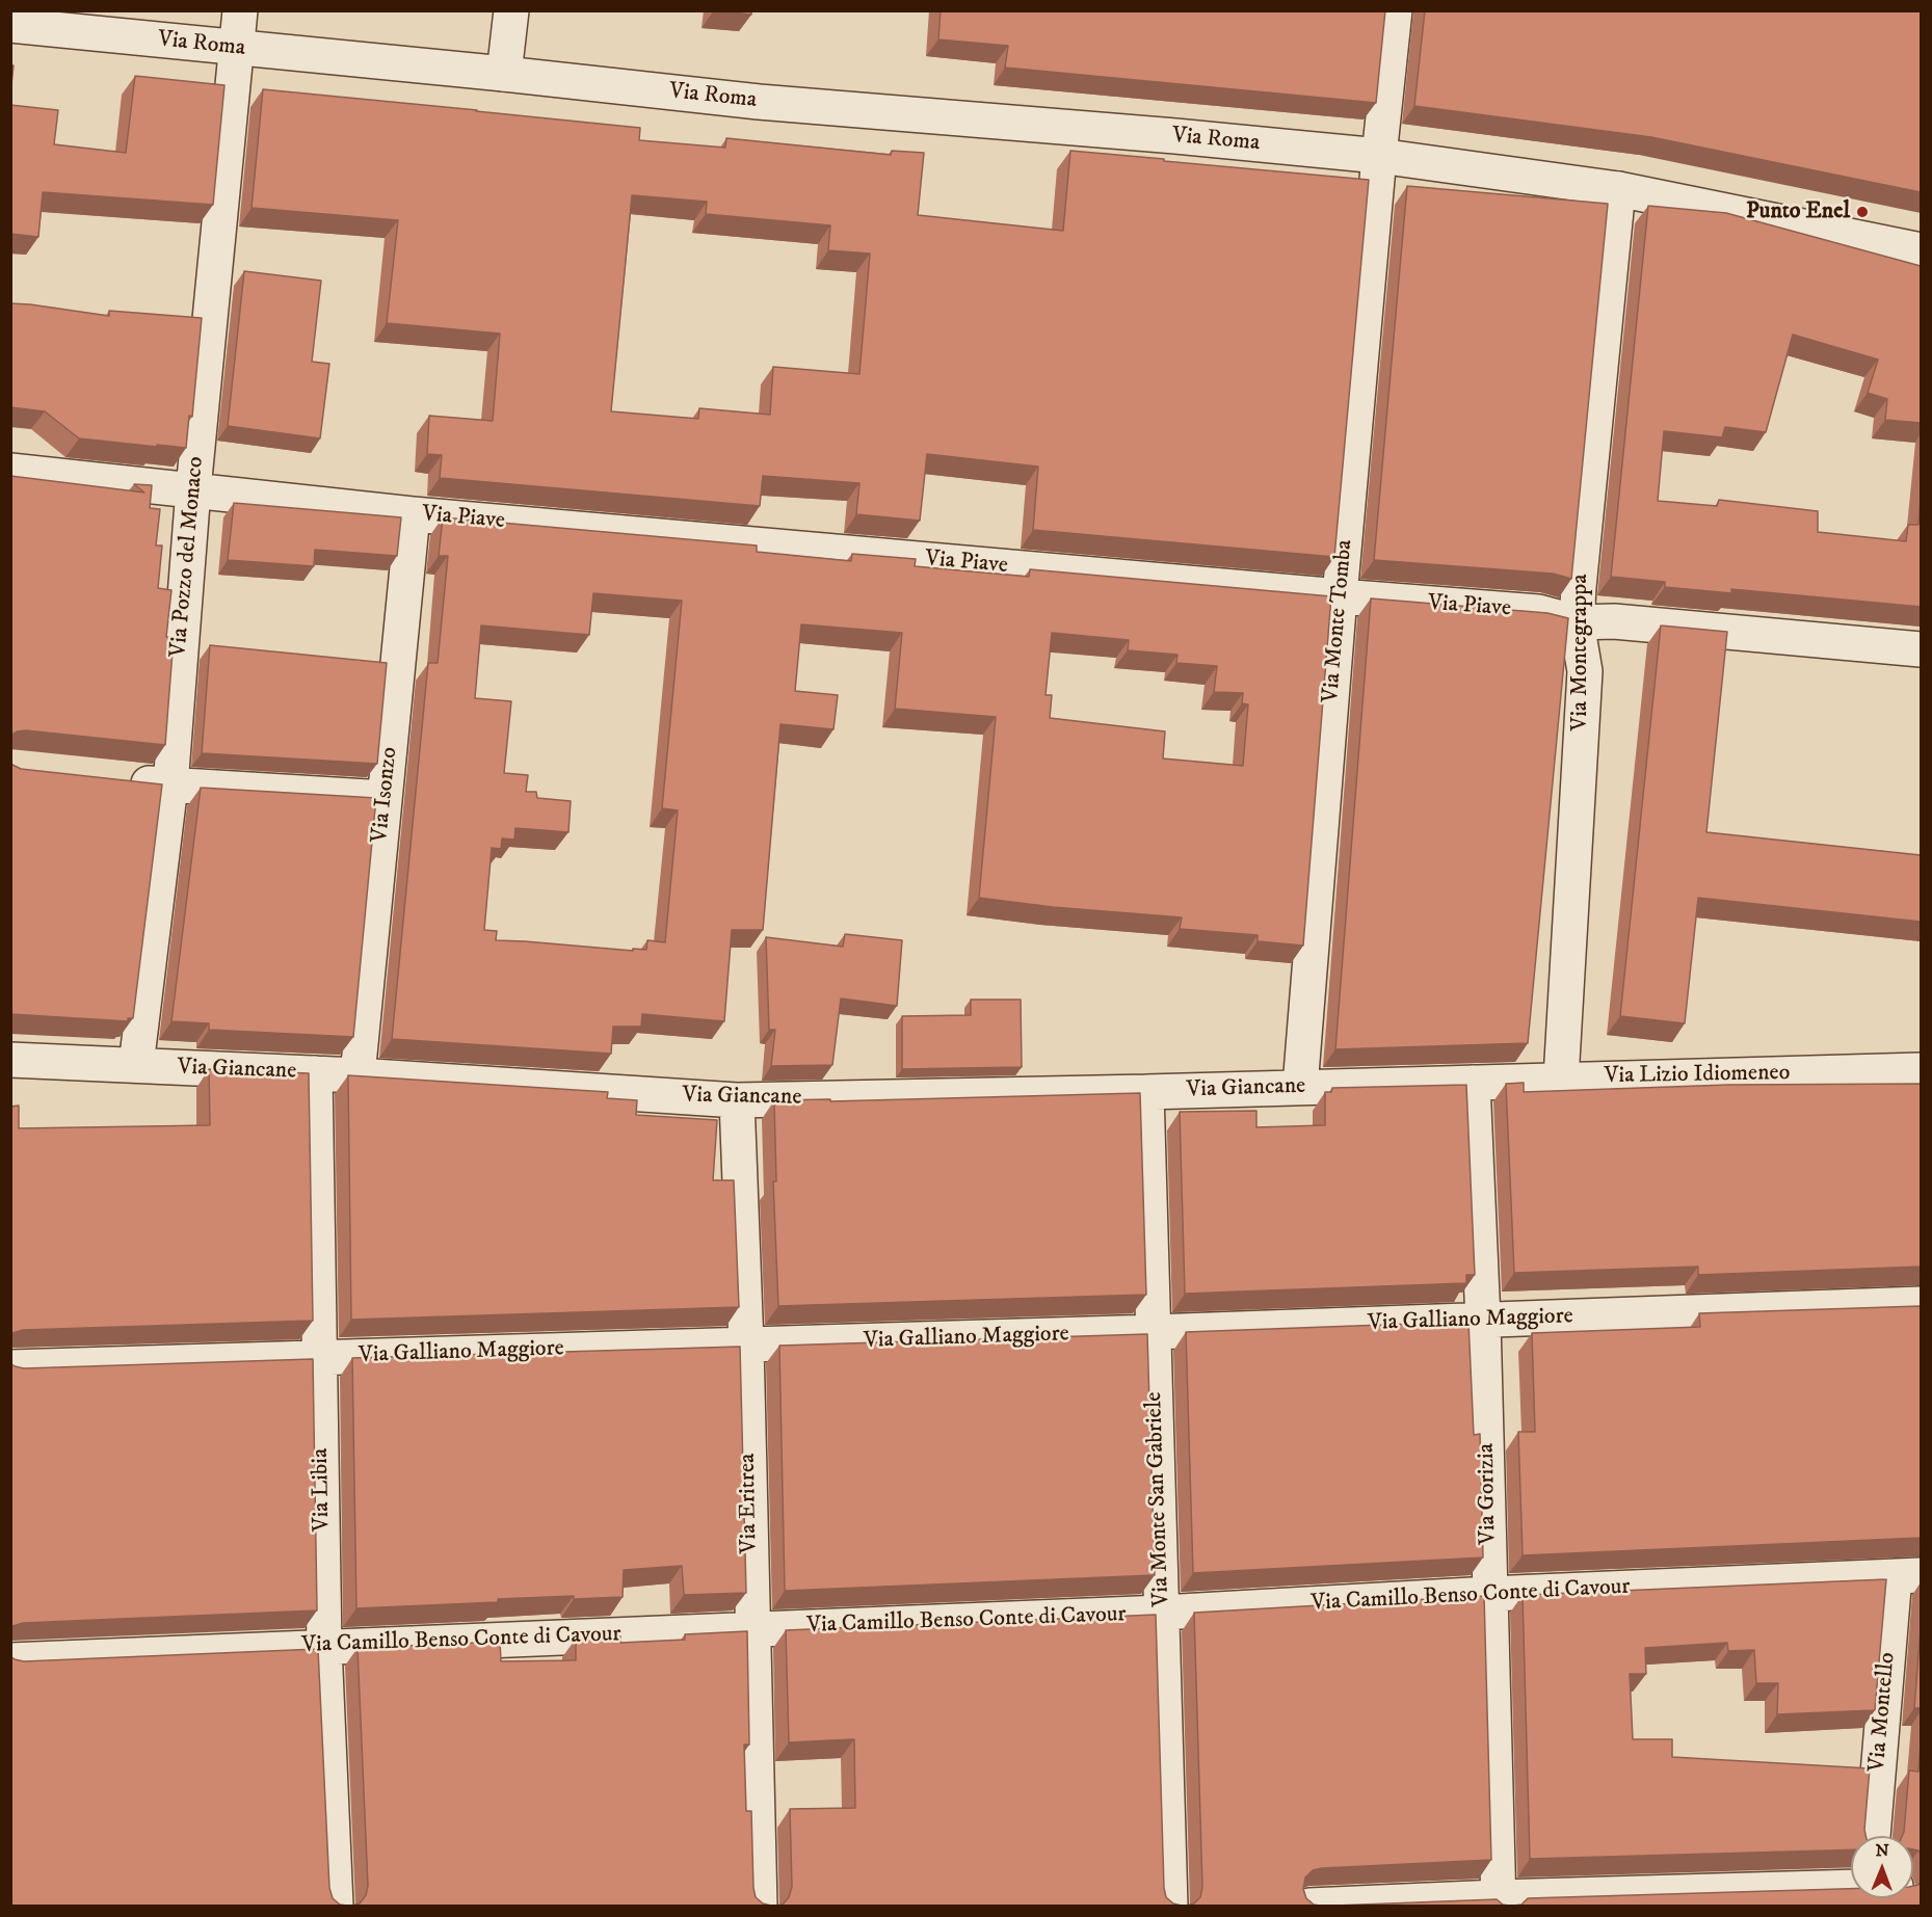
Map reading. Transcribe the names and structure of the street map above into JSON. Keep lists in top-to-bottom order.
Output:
{
  "streets": {
    "street": [
      "Via Roma",
      "Via Piave",
      "Via Pozzo del Monaco",
      "Via Monte Tomba",
      "Via Montegrappa",
      "Via Isonzo",
      "Via Giancane",
      "Via Lizio Idiomeneo",
      "Via Galliano Maggiore",
      "Via Libia",
      "Via Gorizia",
      "Via Monte San Gabriele",
      "Via Eritrea",
      "Via Camillo Benso Conte di Cavour",
      "Via Montello"
    ]
  },
  "crossings": [
    ["Via Roma", "Via Pozzo del Monaco"],
    ["Via Roma", "Via Monte Tomba"],
    ["Via Roma", "Via Montegrappa"],
    ["Via Piave", "Via Pozzo del Monaco"],
    ["Via Piave", "Via Monte Tomba"],
    ["Via Piave", "Via Montegrappa"],
    ["Via Piave", "Via Isonzo"],
    ["Via Pozzo del Monaco", "Via Giancane"],
    ["Via Monte Tomba", "Via Giancane"],
    ["Via Montegrappa", "Via Lizio Idiomeneo"],
    ["Via Isonzo", "Via Giancane"],
    ["Via Giancane", "Via Lizio Idiomeneo"],
    ["Via Giancane", "Via Libia"],
    ["Via Giancane", "Via Gorizia"],
    ["Via Giancane", "Via Monte San Gabriele"],
    ["Via Giancane", "Via Eritrea"],
    ["Via Lizio Idiomeneo", "Via Gorizia"],
    ["Via Galliano Maggiore", "Via Libia"],
    ["Via Galliano Maggiore", "Via Gorizia"],
    ["Via Galliano Maggiore", "Via Monte San Gabriele"],
    ["Via Galliano Maggiore", "Via Eritrea"],
    ["Via Libia", "Via Camillo Benso Conte di Cavour"],
    ["Via Gorizia", "Via Camillo Benso Conte di Cavour"],
    ["Via Monte San Gabriele", "Via Camillo Benso Conte di Cavour"],
    ["Via Eritrea", "Via Camillo Benso Conte di Cavour"],
    ["Via Camillo Benso Conte di Cavour", "Via Montello"]
  ],
  "places": ["Punto Enel"],
  "north": "top"
}
